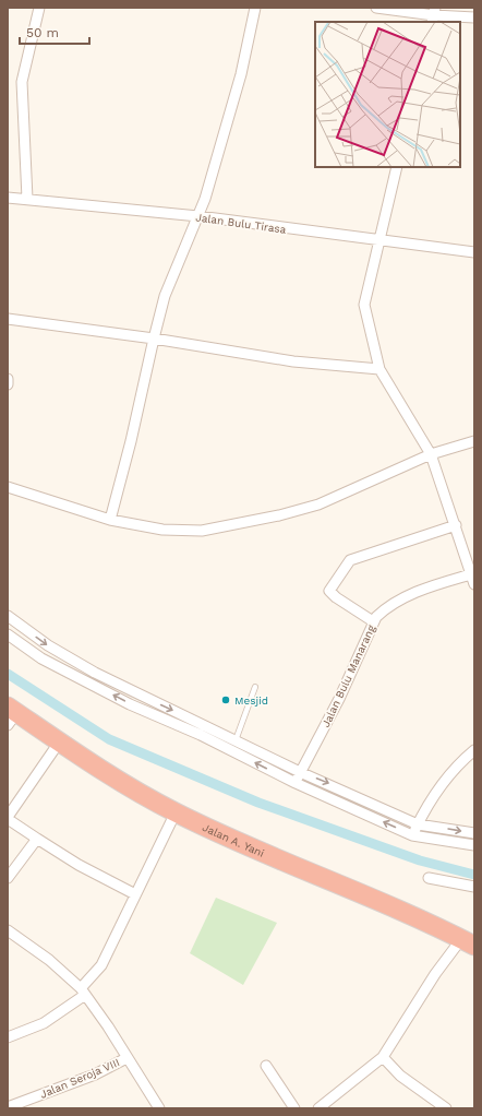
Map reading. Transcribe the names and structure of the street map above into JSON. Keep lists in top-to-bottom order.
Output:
{
  "streets": {
    "highway": ["Jalan A. Yani"],
    "street": ["Jalan Bulu Tirasa", "Jalan Bulu Manarang", "Jalan Seroja VIII"]
  },
  "places": ["Mesjid"],
  "scale_bar": "50 m"
}
